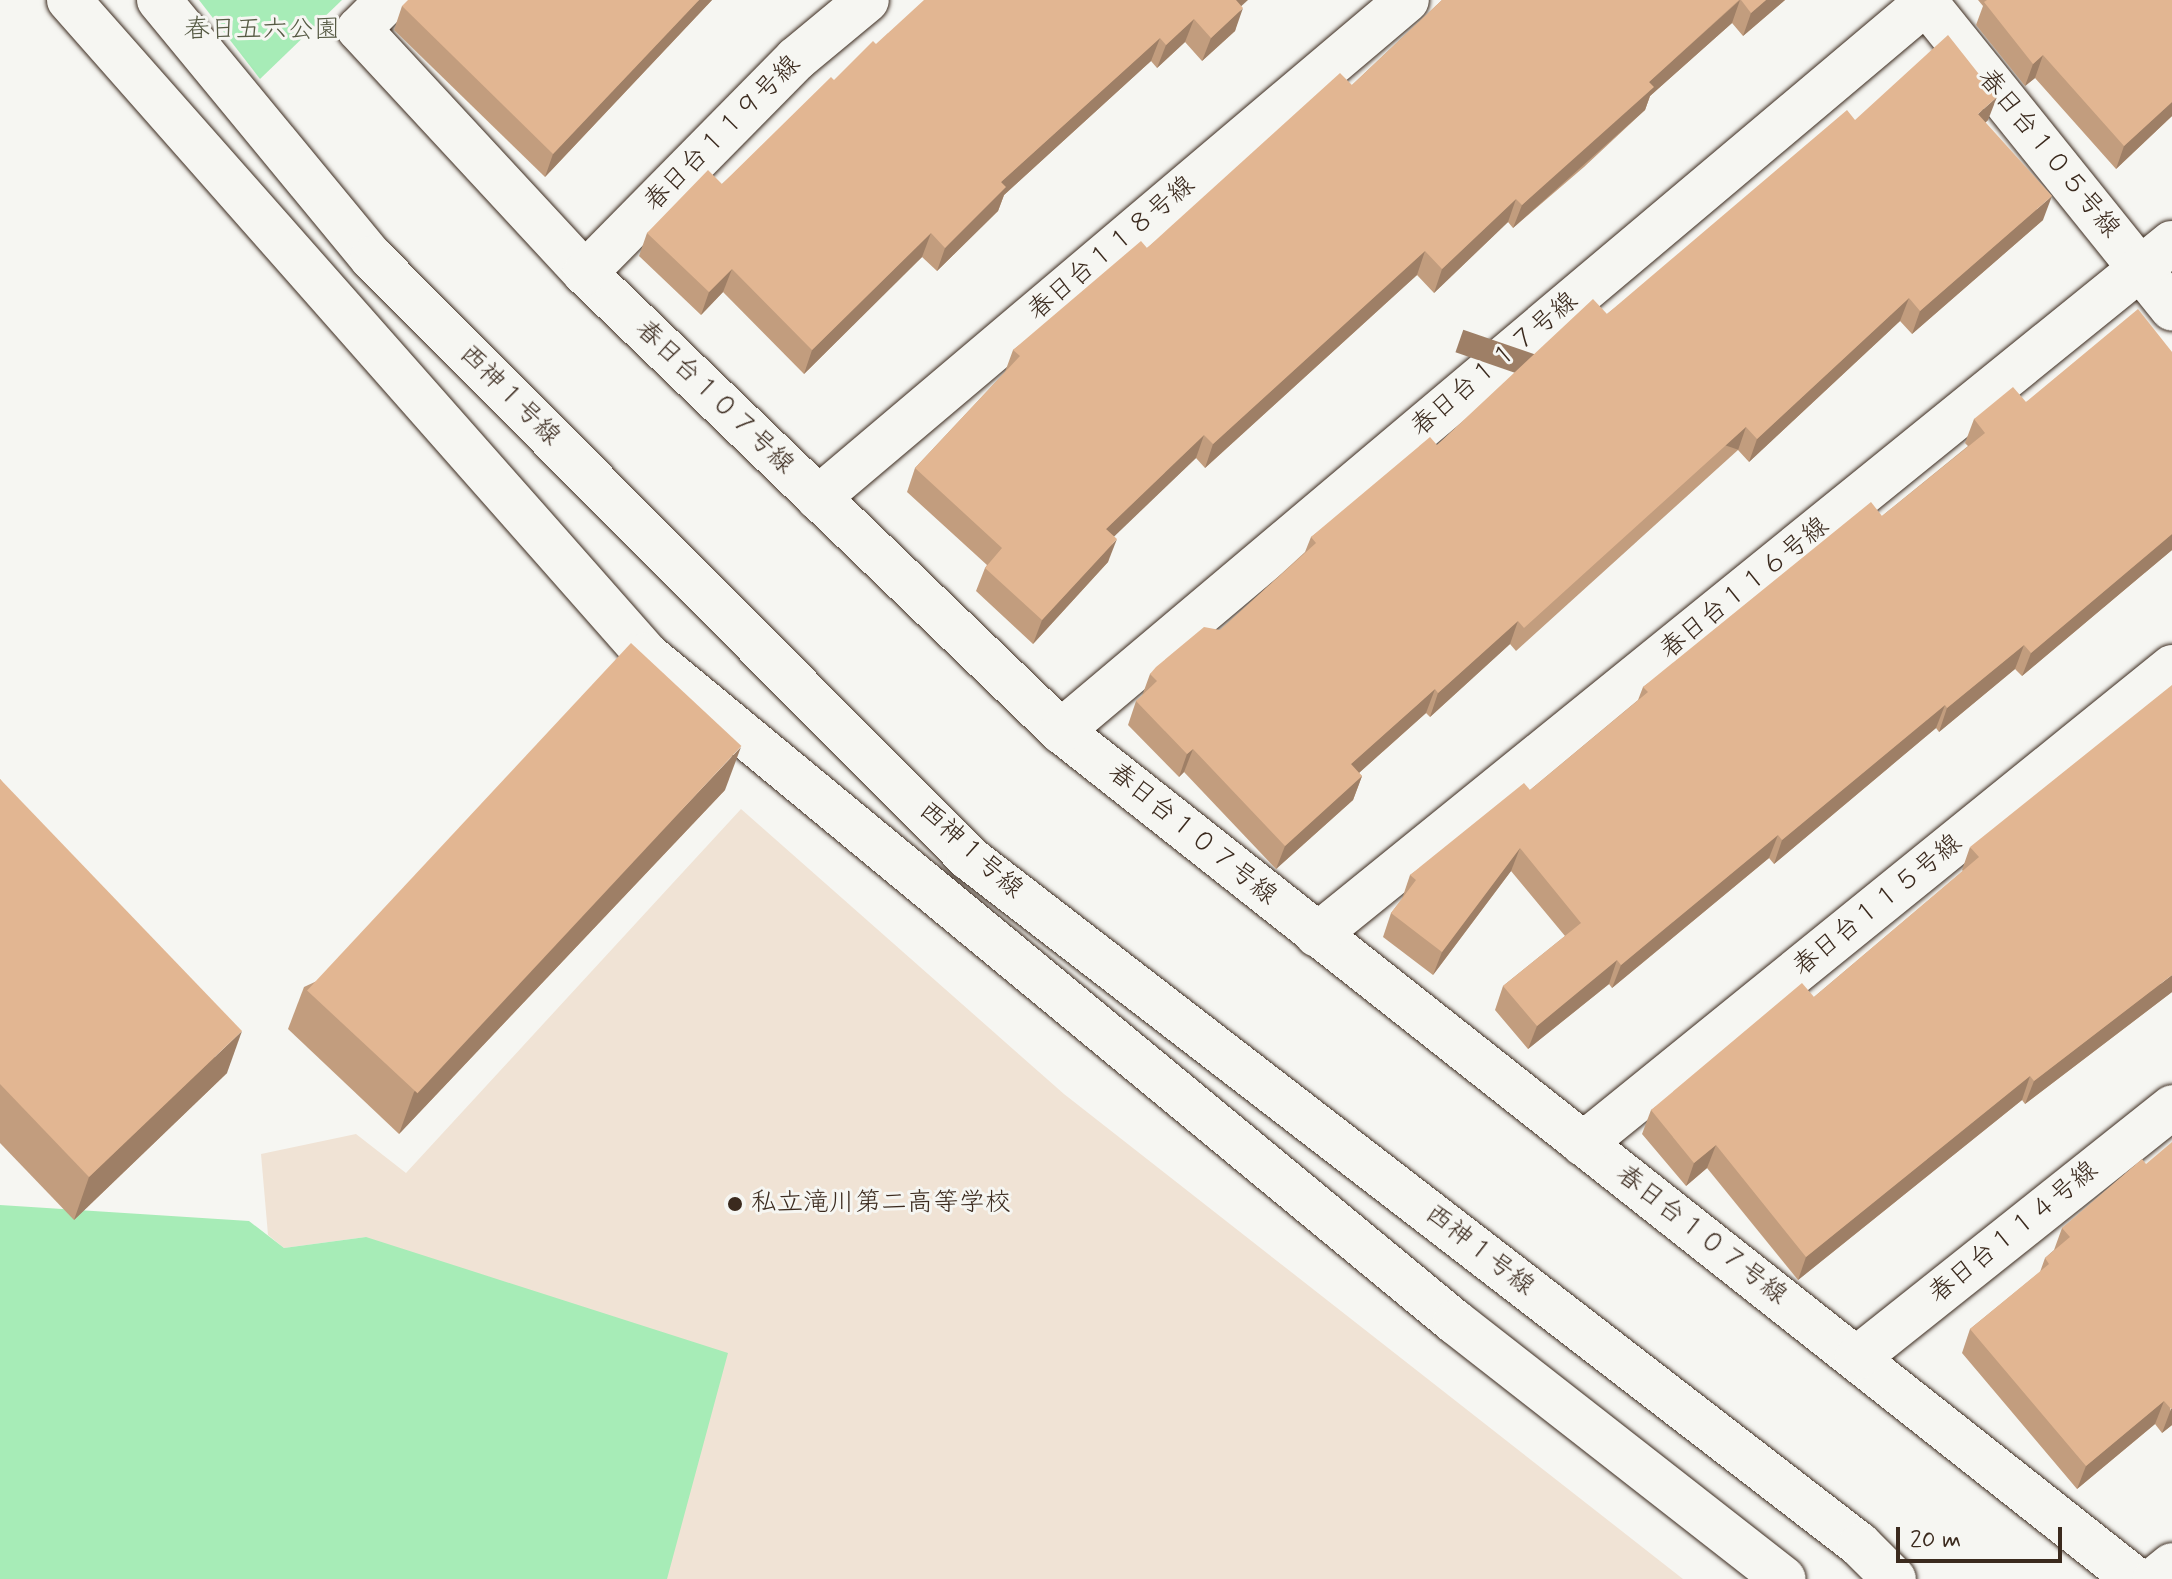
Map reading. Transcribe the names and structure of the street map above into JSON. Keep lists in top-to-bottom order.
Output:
{
  "streets": {
    "street": [
      "春日台１１９号線",
      "春日台１０５号線",
      "春日台１１８号線",
      "春日台１１７号線",
      "西神１号線",
      "春日台１０７号線",
      "春日台１１６号線",
      "春日台１１５号線",
      "春日台１１４号線"
    ]
  },
  "crossings": [
    ["春日台１１９号線", "春日台１０７号線"],
    ["春日台１０５号線", "春日台１１７号線"],
    ["春日台１０５号線", "春日台１１６号線"],
    ["春日台１１８号線", "春日台１０７号線"],
    ["春日台１１７号線", "春日台１０７号線"],
    ["春日台１０７号線", "春日台１１６号線"],
    ["春日台１０７号線", "春日台１１５号線"],
    ["春日台１０７号線", "春日台１１４号線"]
  ],
  "parks": ["春日五六公園"],
  "places": ["私立滝川第二高等学校"],
  "scale_bar": "20 m"
}
